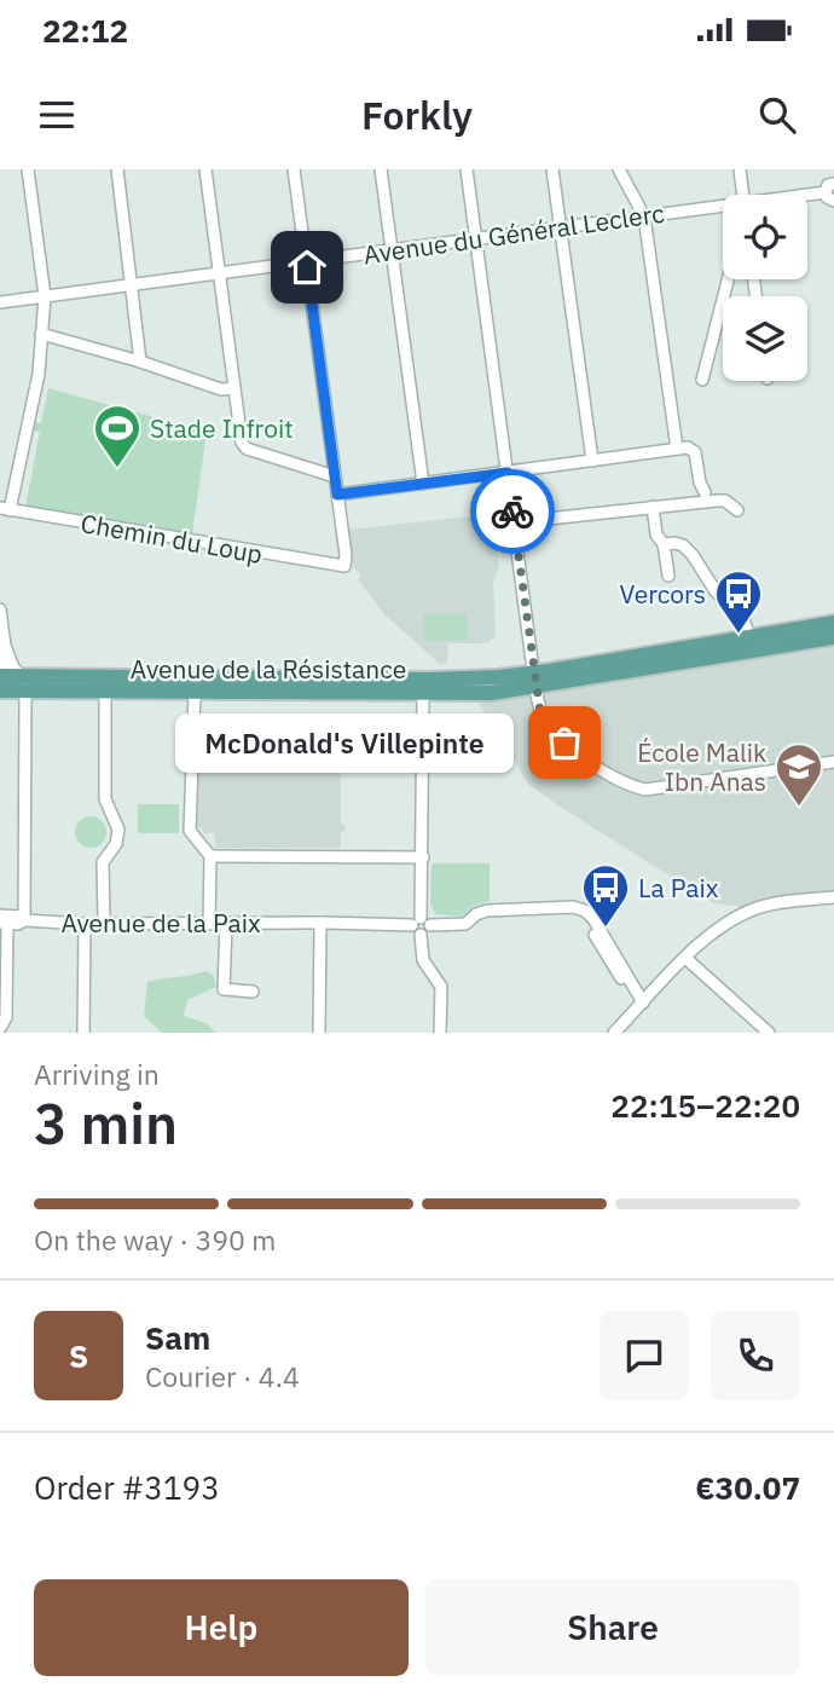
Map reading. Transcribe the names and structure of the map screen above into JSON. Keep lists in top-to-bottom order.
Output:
{
  "streets": {
    "main road": ["Avenue de la Résistance"],
    "street": ["Avenue du Général Leclerc", "Chemin du Loup", "Avenue de la Paix"]
  },
  "places": {
    "sports": ["Stade Infroit"],
    "bus stop": ["Vercors", "La Paix"],
    "other": ["McDonald's Villepinte"],
    "school or university": ["École Malik Ibn Anas"]
  },
  "page": {
    "status": "22:12",
    "header": "Forkly",
    "bubble": "McDonald's Villepinte",
    "heading": ["3 min", "Arriving in", "22:15–22:20"],
    "panel": [
      "Sam",
      "Courier · 4.4",
      "Order #3193",
      "€30.07"
    ],
    "bar": "On the way · 390 m",
    "round": "S",
    "buttons": ["Help", "Share"]
  }
}
